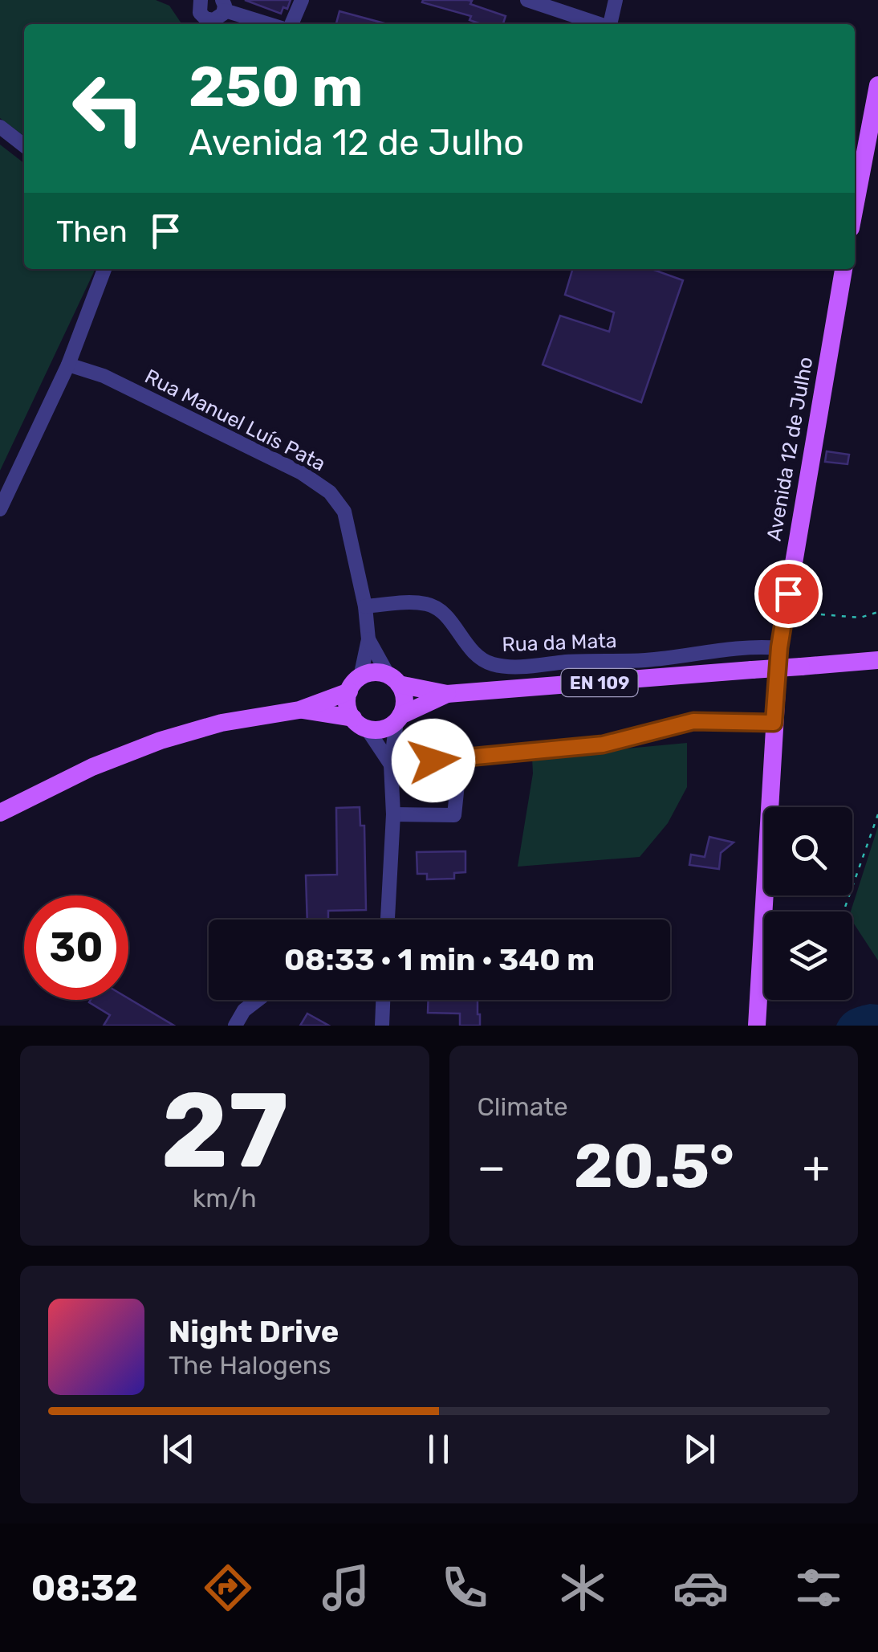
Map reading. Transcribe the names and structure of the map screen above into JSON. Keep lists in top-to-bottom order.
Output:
{
  "streets": {
    "main road": ["Avenida 12 de Julho", "EN 109"],
    "street": ["Rua Manuel Luís Pata", "Rua da Mata"]
  },
  "crossings": [
    ["Rua Manuel Luís Pata", "Rua da Mata"],
    ["Avenida 12 de Julho", "Rua da Mata"]
  ],
  "page": {
    "turn": ["250 m", "Avenida 12 de Julho"],
    "then": "Then",
    "limit": "30",
    "trip": "08:33 · 1 min · 340 m",
    "tile": [
      ["27", "km/h"],
      "Climate"
    ],
    "heat": ["−", "20.5°", "+"],
    "song": ["Night Drive", "The Halogens"],
    "tabs": "08:32"
  }
}
